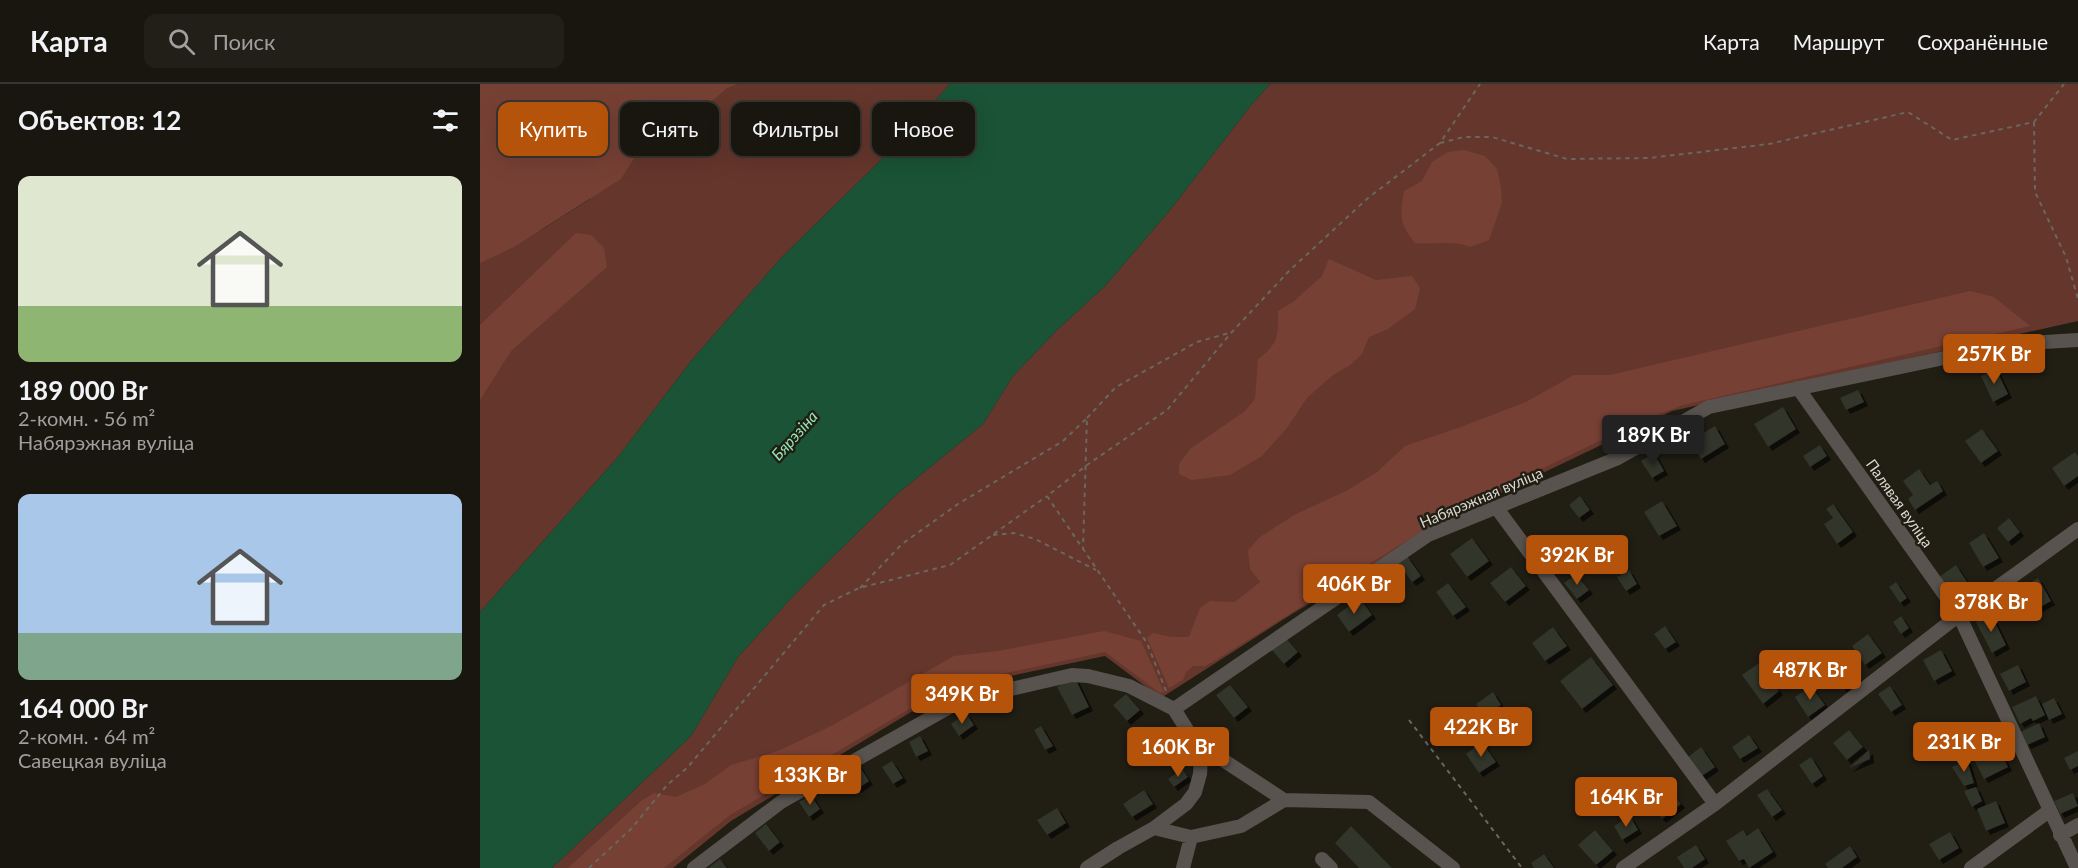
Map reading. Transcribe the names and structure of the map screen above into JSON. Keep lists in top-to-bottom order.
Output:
{
  "streets": {
    "street": ["Набярэжная вуліца", "Палявая вуліца"]
  },
  "crossings": [
    ["Набярэжная вуліца", "Палявая вуліца"]
  ],
  "water": ["Бярэзіна"],
  "page": {
    "header": "Карта",
    "search": "Поиск",
    "nav": ["Карта", "Маршрут", "Сохранённые"],
    "heading": "Объектов: 12",
    "chip": [
      "Купить",
      "Снять",
      "Фильтры",
      "Новое"
    ],
    "list": [
      {
        "name": "189 000 Br",
        "note": "2-комн. · 56 m² · Набярэжная вуліца"
      },
      {
        "name": "164 000 Br",
        "note": "2-комн. · 64 m² · Савецкая вуліца"
      }
    ],
    "price": [
      "257K Br",
      "189K Br",
      "392K Br",
      "406K Br",
      "378K Br",
      "487K Br",
      "349K Br",
      "422K Br",
      "231K Br",
      "160K Br",
      "133K Br",
      "164K Br"
    ]
  }
}
